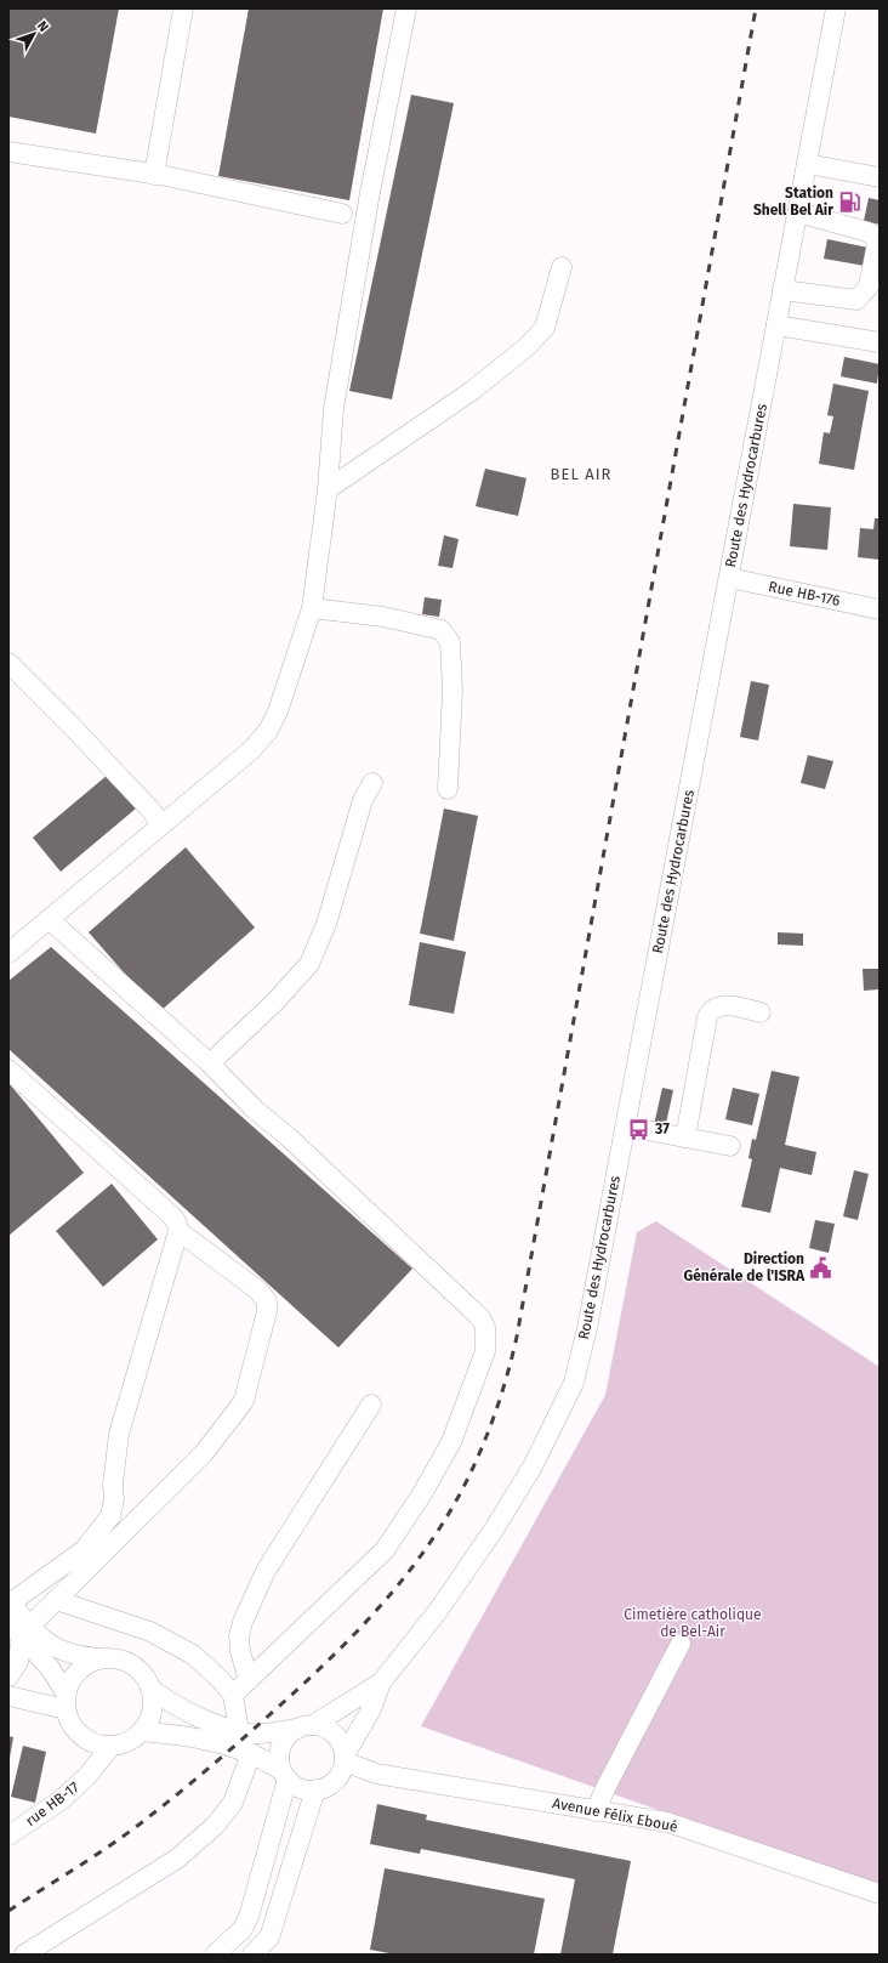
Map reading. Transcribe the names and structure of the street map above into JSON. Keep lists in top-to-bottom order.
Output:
{
  "streets": {
    "street": [
      "Route des Hydrocarbures",
      "Rue HB-176",
      "rue HB-17",
      "Avenue Félix Eboué"
    ]
  },
  "crossings": [
    ["Route des Hydrocarbures", "Rue HB-176"],
    ["Route des Hydrocarbures", "Avenue Félix Eboué"]
  ],
  "districts": ["BEL AIR"],
  "parks": ["Cimetière catholique de Bel-Air"],
  "places": {
    "fuel station": ["Station Shell Bel Air"],
    "bus stop": ["37"],
    "public building": ["Direction Générale de l'ISRA"]
  },
  "north": "top right"
}
